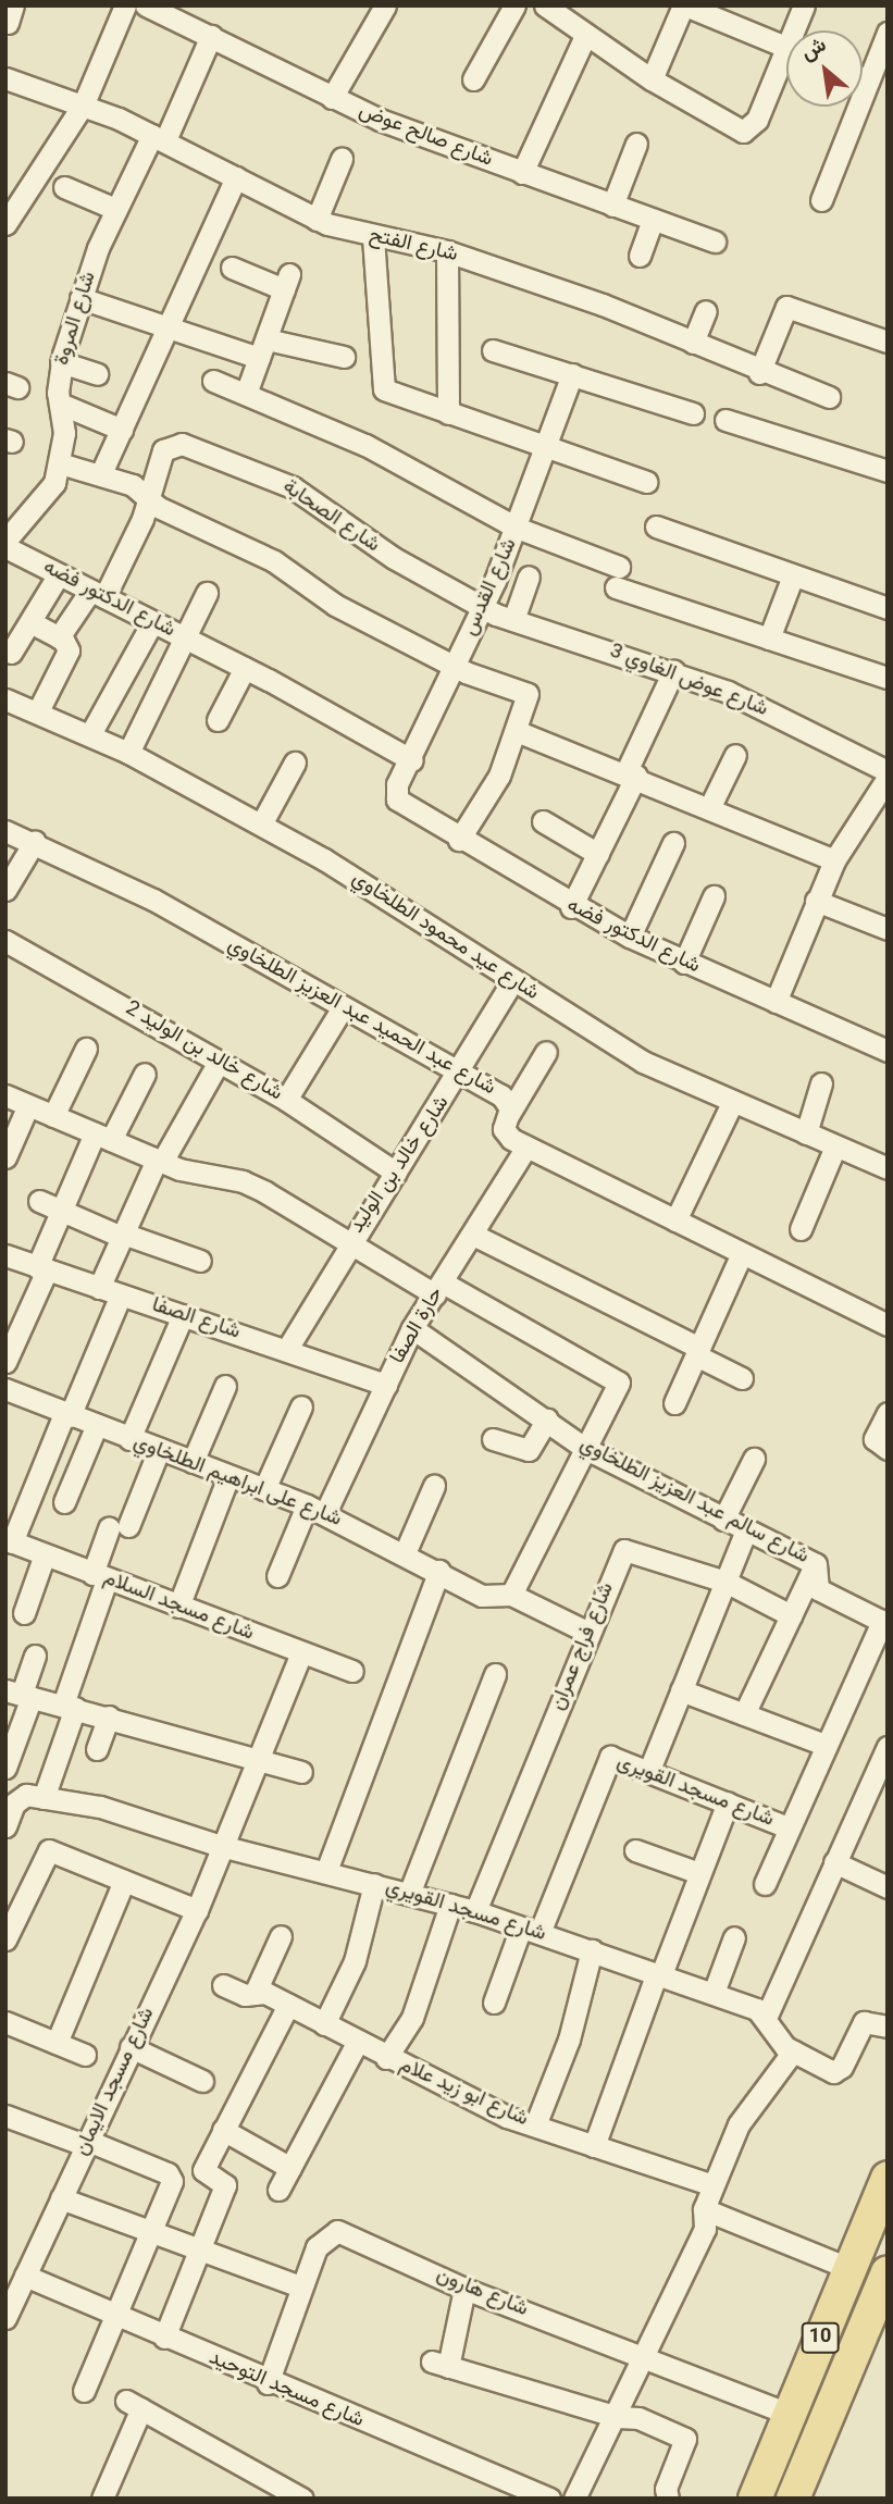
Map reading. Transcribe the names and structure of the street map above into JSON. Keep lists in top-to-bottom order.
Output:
{
  "streets": {
    "main road": ["10"],
    "street": [
      "شارع صالح عوض",
      "شارع الفتح",
      "شارع المروة",
      "شارع الصحابة",
      "شارع القدس",
      "شارع الدكتور فضه",
      "شارع عوض الغاوي 3",
      "شارع عيد محمود الطلخاوي",
      "شارع عبد الحميد عبد العزيز الطلخاوي",
      "شارع خالد بن الوليد 2",
      "شارع خالد بن الوليد",
      "شارع الصفا",
      "حارة الصفا",
      "شارع على ابراهيم الطلخاوي",
      "شارع سالم عبد العزيز الطلخاوي",
      "شارع مسجد السلام",
      "شارع فراج عمران",
      "شارع مسجد القويرى",
      "شارع مسجد القويري",
      "شارع مسجد الايمان",
      "شارع ابو زيد علام",
      "شارع هارون",
      "شارع مسجد التوحيد"
    ]
  },
  "crossings": [
    ["شارع صالح عوض", "شارع المروة"],
    ["شارع الفتح", "شارع المروة"],
    ["شارع الصحابة", "شارع القدس"],
    ["شارع الصحابة", "شارع عوض الغاوي 3"],
    ["شارع القدس", "شارع الدكتور فضه"],
    ["شارع القدس", "شارع عوض الغاوي 3"],
    ["شارع عيد محمود الطلخاوي", "شارع خالد بن الوليد"],
    ["شارع عبد الحميد عبد العزيز الطلخاوي", "شارع خالد بن الوليد"],
    ["شارع عبد الحميد عبد العزيز الطلخاوي", "حارة الصفا"],
    ["شارع خالد بن الوليد 2", "شارع خالد بن الوليد"],
    ["شارع خالد بن الوليد", "شارع الصفا"],
    ["شارع الصفا", "حارة الصفا"],
    ["حارة الصفا", "شارع على ابراهيم الطلخاوي"],
    ["حارة الصفا", "شارع سالم عبد العزيز الطلخاوي"],
    ["شارع على ابراهيم الطلخاوي", "شارع فراج عمران"],
    ["شارع مسجد السلام", "شارع مسجد الايمان"],
    ["شارع فراج عمران", "شارع مسجد القويري"],
    ["شارع مسجد القويرى", "شارع مسجد القويري"],
    ["شارع مسجد القويري", "شارع مسجد الايمان"],
    ["شارع مسجد الايمان", "شارع مسجد التوحيد"],
    ["شارع هارون", "10"],
    ["شارع هارون", "شارع مسجد التوحيد"]
  ],
  "north": "top left"
}
